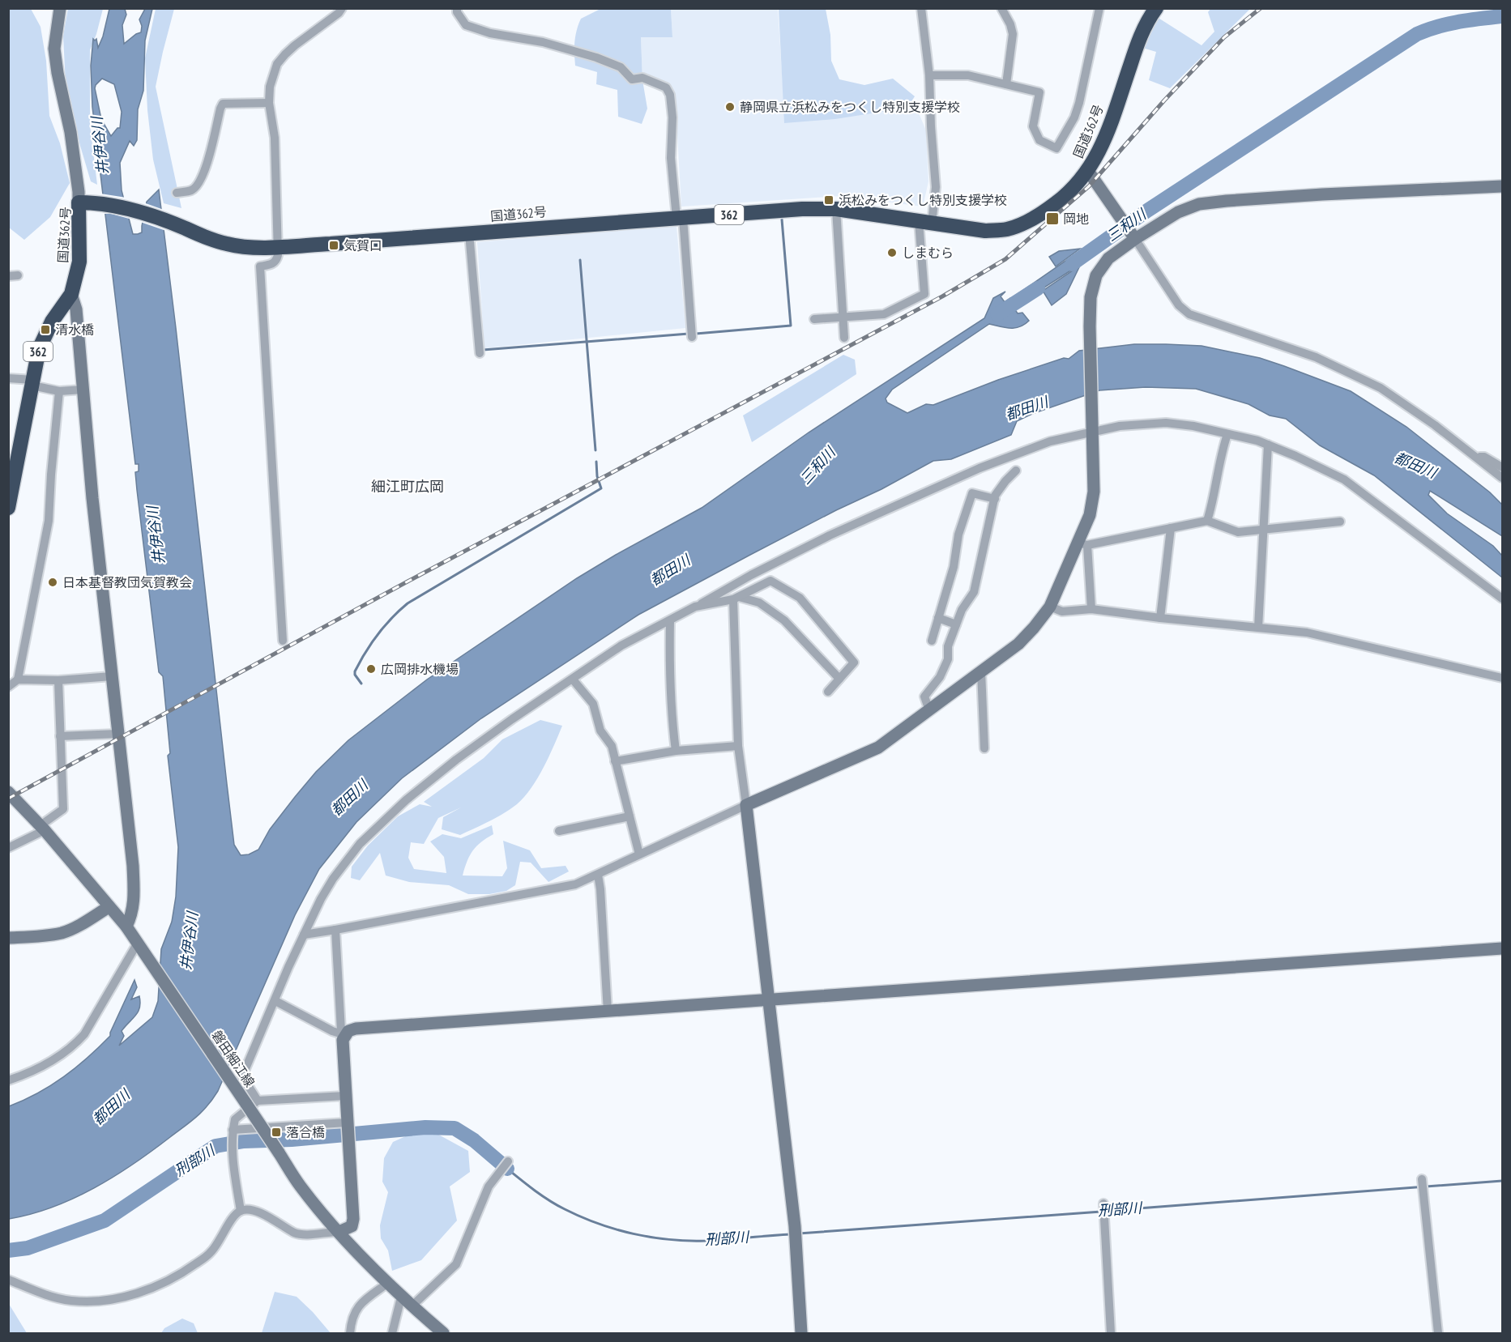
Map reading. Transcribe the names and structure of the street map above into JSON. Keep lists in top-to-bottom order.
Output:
{
  "streets": {
    "highway": ["国道362号", "362"],
    "street": ["磐田細江線"]
  },
  "districts": ["細江町広岡"],
  "water": [
    "井伊谷川",
    "三和川",
    "都田川",
    "刑部川"
  ],
  "places": {
    "other": [
      "静岡県立浜松みをつくし特別支援学校",
      "しまむら",
      "日本基督教団気賀教会",
      "広岡排水機場"
    ],
    "transit": [
      "浜松みをつくし特別支援学校",
      "岡地",
      "気賀口",
      "清水橋",
      "落合橋"
    ]
  }
}
